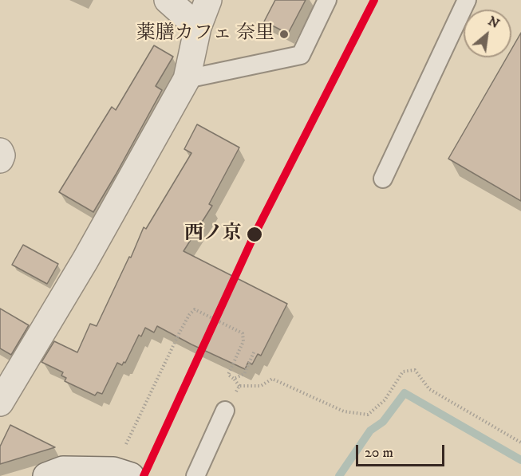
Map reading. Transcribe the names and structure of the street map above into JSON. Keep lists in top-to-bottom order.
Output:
{
  "places": ["薬膳カフェ 奈里", "西ノ京"],
  "scale_bar": "20 m",
  "north": "top right"
}
